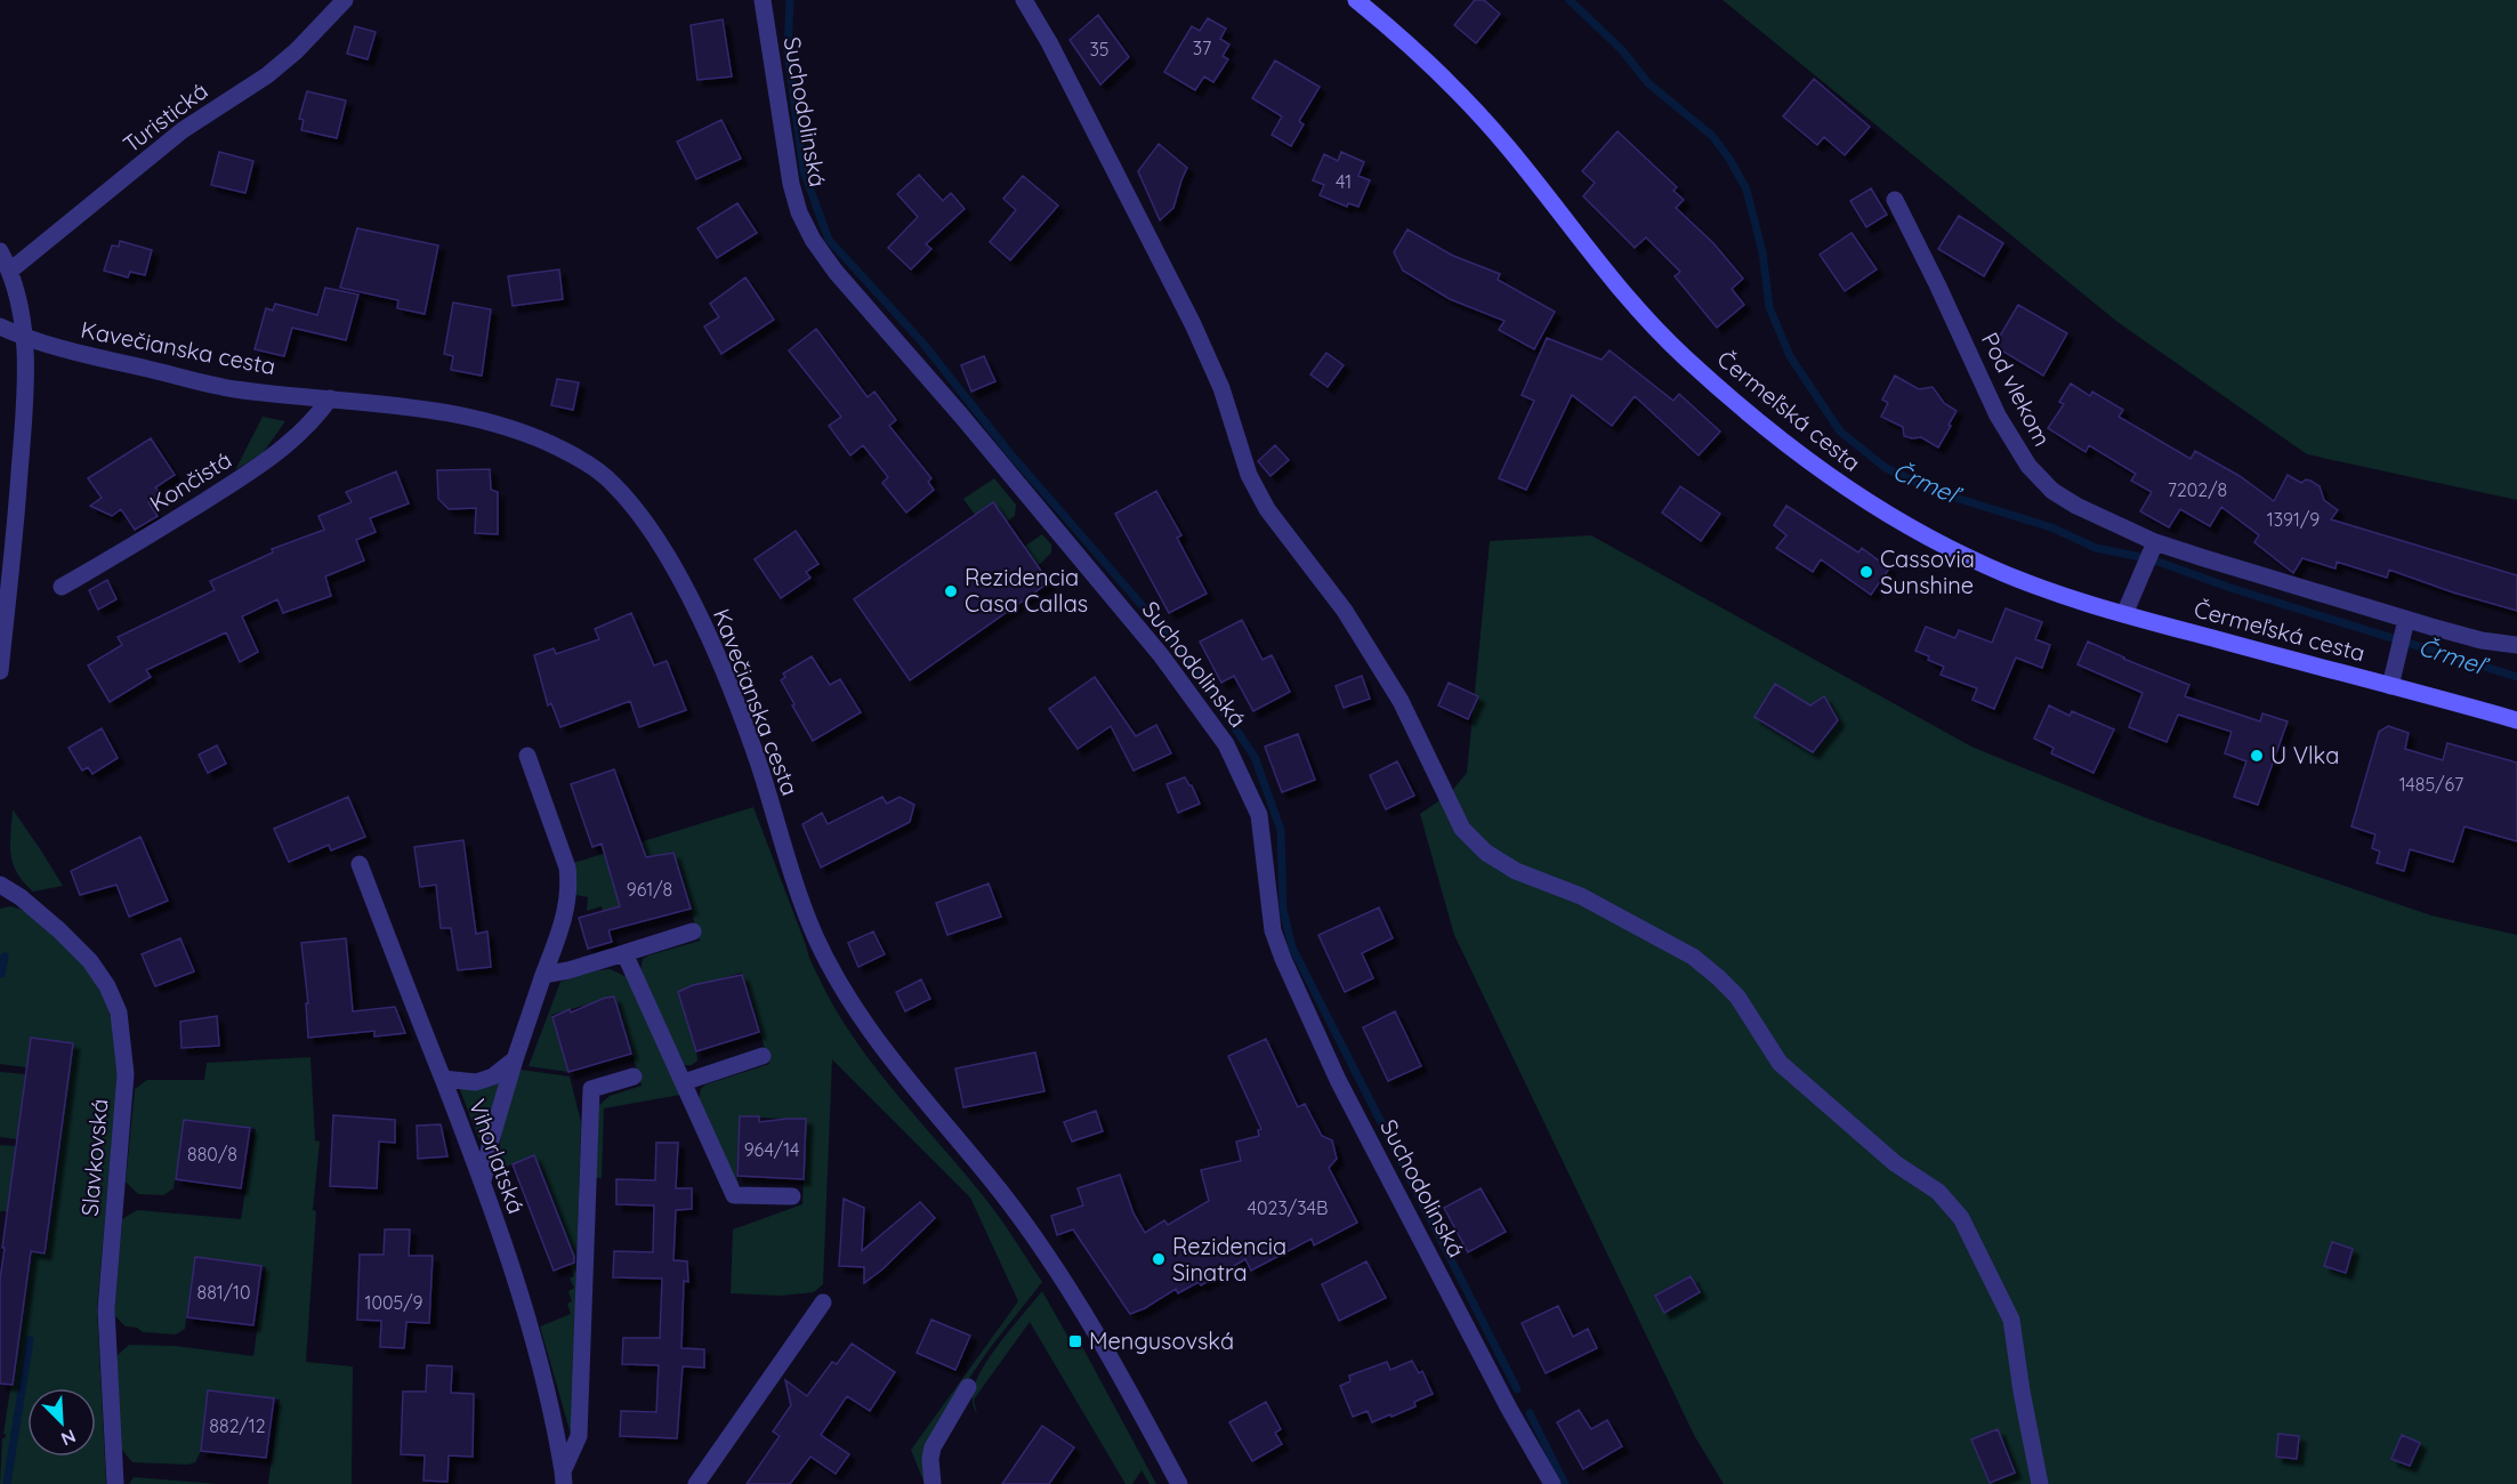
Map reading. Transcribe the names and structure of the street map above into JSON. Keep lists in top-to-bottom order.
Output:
{
  "streets": {
    "main road": ["Čermeľská cesta"],
    "street": [
      "Suchodolinská",
      "Turistická",
      "Kavečianska cesta",
      "Pod vlekom",
      "Končistá",
      "Vihorlatská",
      "Slavkovská"
    ]
  },
  "crossings": [
    ["Kavečianska cesta", "Končistá"]
  ],
  "water": ["Črmeľ"],
  "places": {
    "other": [
      "Cassovia Sunshine",
      "Rezidencia Casa Callas",
      "U Vlka",
      "Rezidencia Sinatra"
    ],
    "transit": ["Mengusovská"]
  },
  "house_numbers": [
    "37",
    "35",
    "41",
    "7202/8",
    "1391/9",
    "1485/67",
    "961/8",
    "964/14",
    "880/8",
    "4023/34B",
    "881/10",
    "1005/9",
    "882/12"
  ],
  "north": "bottom right"
}
